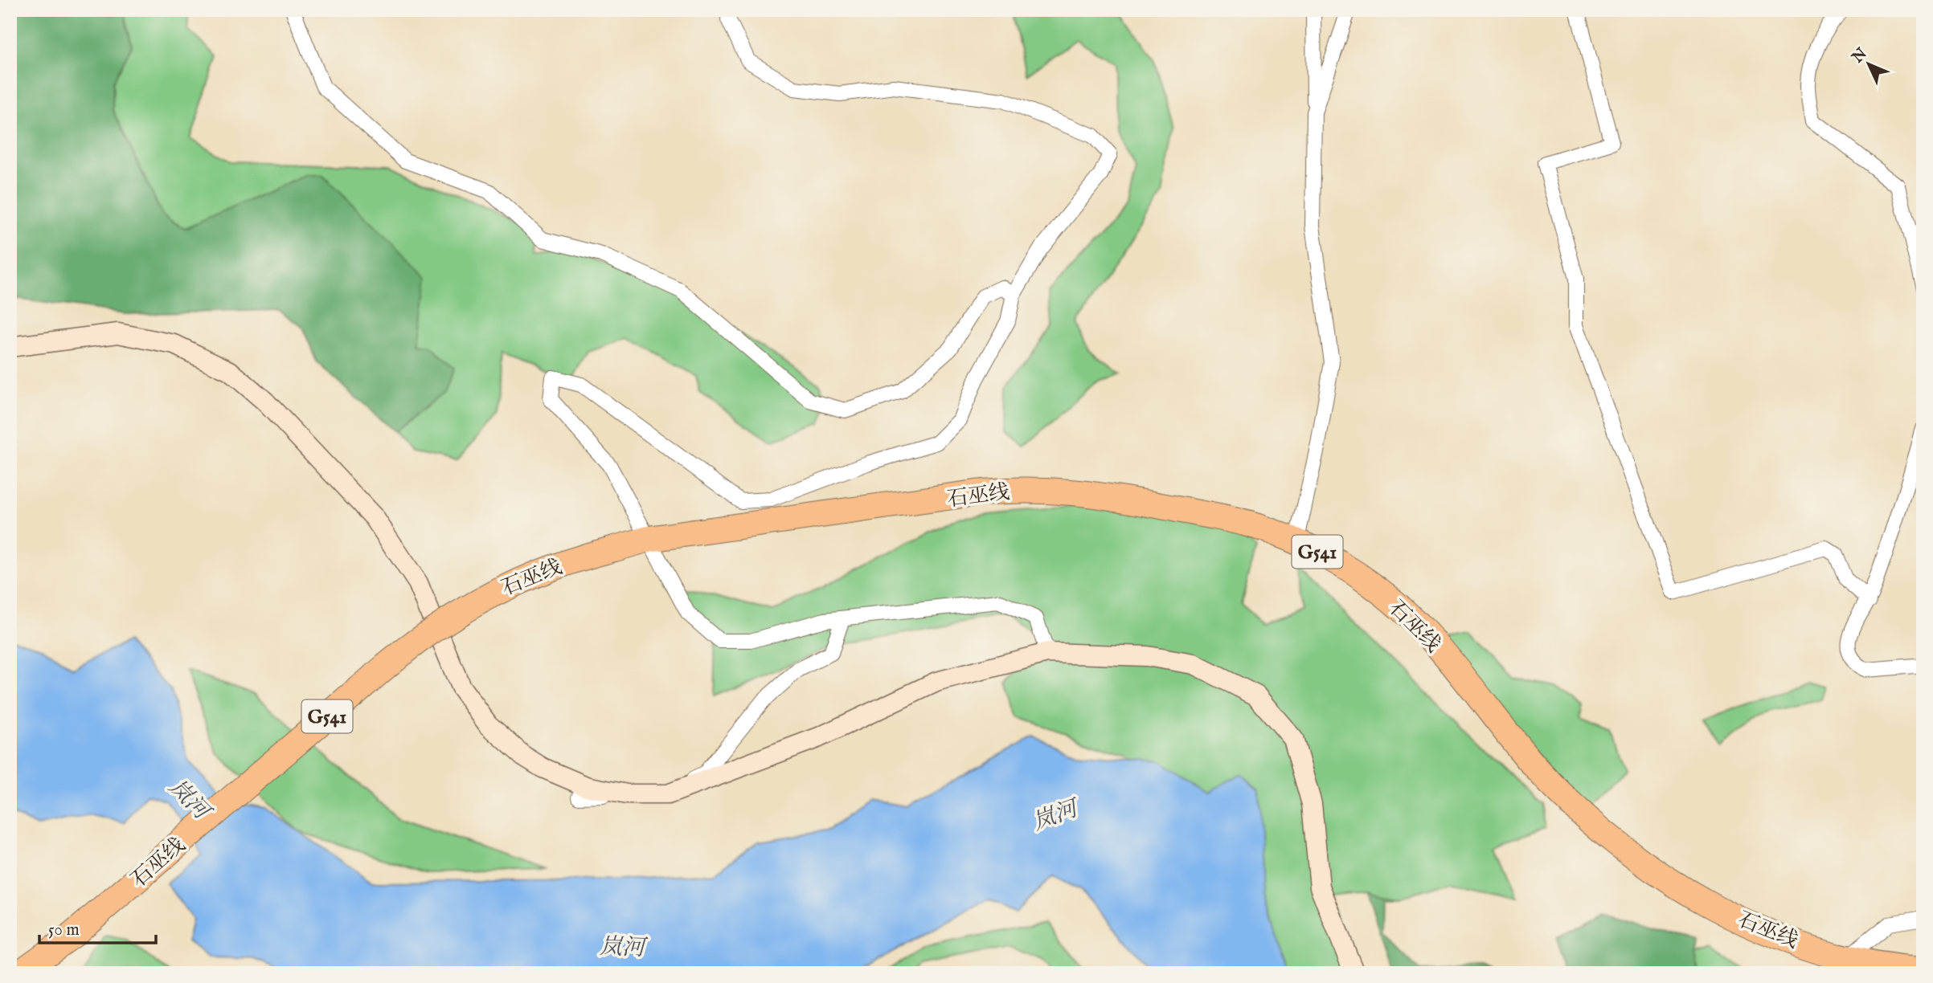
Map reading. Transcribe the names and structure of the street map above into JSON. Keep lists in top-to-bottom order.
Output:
{
  "streets": {
    "highway": ["石巫线", "G541"]
  },
  "water": ["岚河"],
  "scale_bar": "50 m",
  "north": "top left"
}
